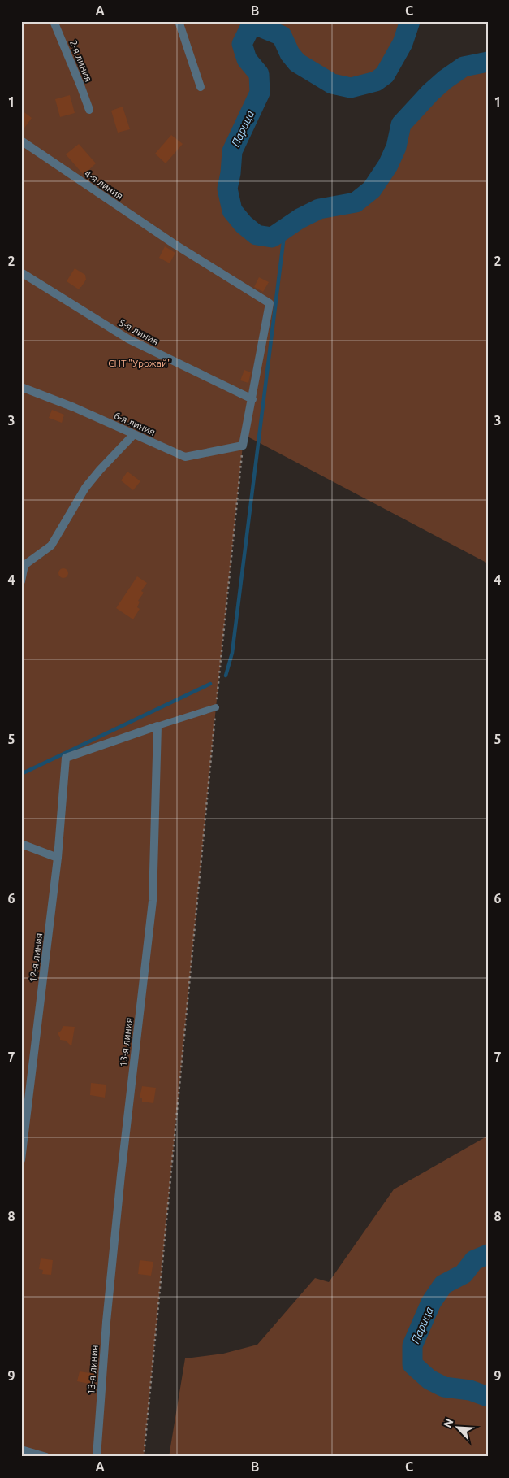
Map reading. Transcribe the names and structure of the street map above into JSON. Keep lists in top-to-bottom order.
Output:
{
  "streets": {
    "street": [
      "2-я линия",
      "4-я линия",
      "5-я линия",
      "6-я линия",
      "12-я линия",
      "13-я линия"
    ]
  },
  "crossings": [
    ["4-я линия", "5-я линия"],
    ["12-я линия", "13-я линия"]
  ],
  "water": ["Парица"],
  "parks": ["СНТ \"Урожай\""],
  "north": "top left",
  "grid": {
    "columns": ["A", "B", "C"],
    "rows": [
      "1",
      "2",
      "3",
      "4",
      "5",
      "6",
      "7",
      "8",
      "9"
    ]
  }
}
